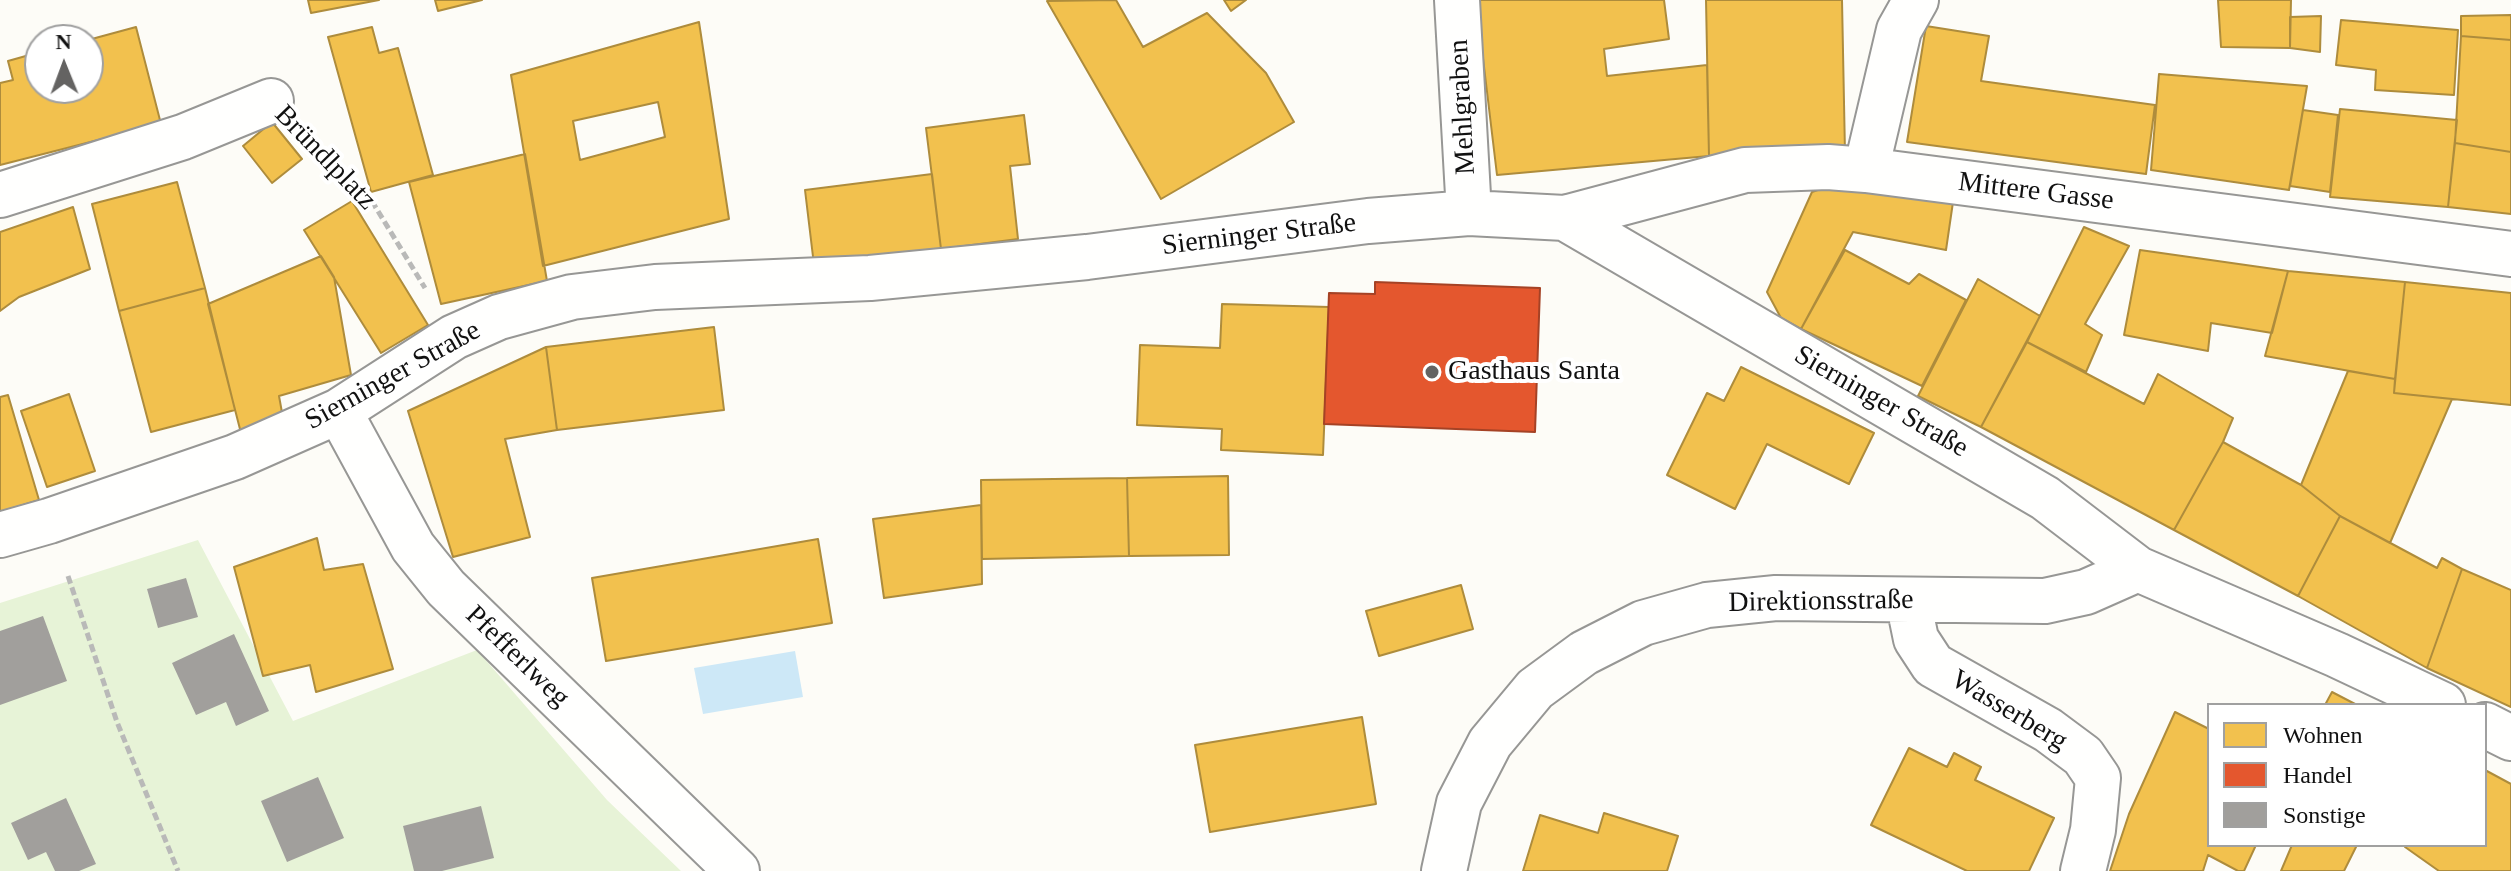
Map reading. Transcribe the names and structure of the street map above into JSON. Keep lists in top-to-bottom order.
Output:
{
  "streets": {
    "street": [
      "Mehlgraben",
      "Bründlplatz",
      "Mittere Gasse",
      "Sierninger Straße",
      "Direktionsstraße",
      "Pfefferlweg",
      "Wasserberg"
    ]
  },
  "crossings": [
    ["Mehlgraben", "Sierninger Straße"],
    ["Bründlplatz", "Sierninger Straße"],
    ["Mittere Gasse", "Sierninger Straße"],
    ["Sierninger Straße", "Direktionsstraße"],
    ["Sierninger Straße", "Pfefferlweg"],
    ["Direktionsstraße", "Wasserberg"]
  ],
  "places": ["Gasthaus Santa"],
  "legend": ["Wohnen", "Handel", "Sonstige"],
  "north": "top"
}
